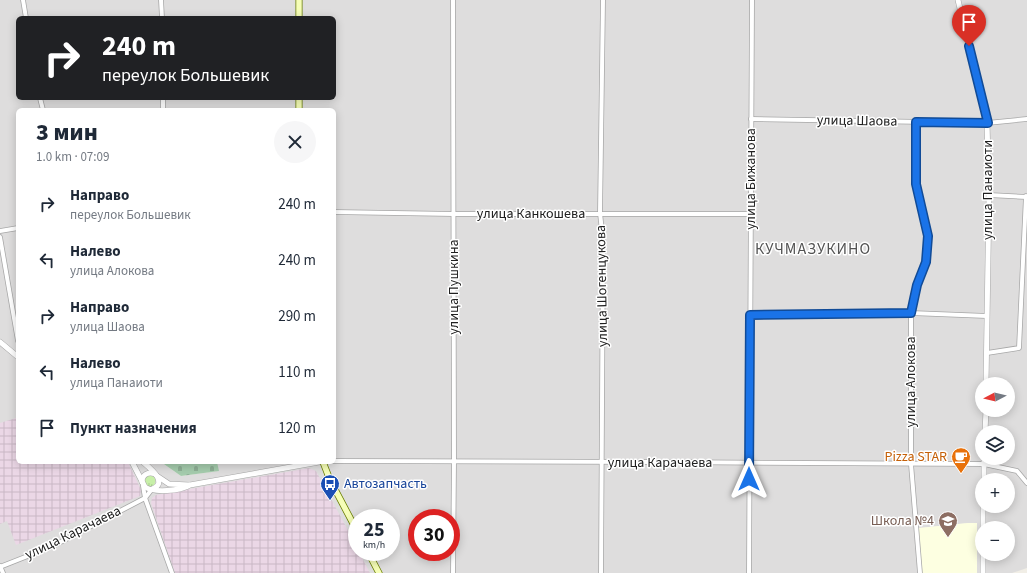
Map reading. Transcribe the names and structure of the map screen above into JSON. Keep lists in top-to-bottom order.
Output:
{
  "streets": {
    "street": [
      "улица Шаова",
      "улица Бижанова",
      "улица Панаиоти",
      "улица Канкошева",
      "улица Шогенцукова",
      "улица Пушкина",
      "улица Алокова",
      "улица Карачаева"
    ]
  },
  "crossings": [
    ["улица Шаова", "улица Бижанова"],
    ["улица Шаова", "улица Панаиоти"],
    ["улица Шаова", "улица Алокова"],
    ["улица Бижанова", "улица Канкошева"],
    ["улица Бижанова", "улица Карачаева"],
    ["улица Канкошева", "улица Шогенцукова"],
    ["улица Канкошева", "улица Пушкина"],
    ["улица Шогенцукова", "улица Карачаева"],
    ["улица Пушкина", "улица Карачаева"],
    ["улица Алокова", "улица Карачаева"]
  ],
  "districts": ["КУЧМАЗУКИНО"],
  "places": {
    "cafe": ["Pizza STAR"],
    "bus stop": ["Автозапчасть"],
    "school or university": ["Школа №4"]
  },
  "north": "left",
  "page": {
    "turn": ["240 m", "переулок Большевик"],
    "heading": ["3 мин", "1.0 km · 07:09"],
    "list": [
      {
        "name": "Направо",
        "note": "переулок Большевик",
        "value": "240 m"
      },
      {
        "name": "Налево",
        "note": "улица Алокова",
        "value": "240 m"
      },
      {
        "name": "Направо",
        "note": "улица Шаова",
        "value": "290 m"
      },
      {
        "name": "Налево",
        "note": "улица Панаиоти",
        "value": "110 m"
      },
      {
        "name": "Пункт назначения",
        "value": "120 m"
      }
    ],
    "map_buttons": ["+", "−"],
    "speed": "25 km/h",
    "limit": "30"
  }
}
